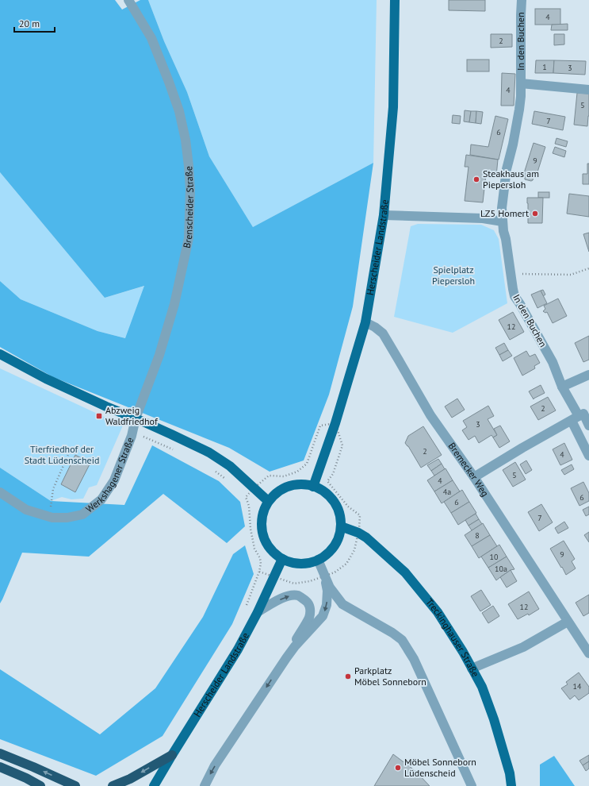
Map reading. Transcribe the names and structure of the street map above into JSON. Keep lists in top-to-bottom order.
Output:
{
  "streets": {
    "main road": ["Herscheider Landstraße", "Treckinghauser Straße"],
    "street": [
      "In den Buchen",
      "Brenscheider Straße",
      "Bremecker Weg",
      "Werkshagener Straße"
    ]
  },
  "crossings": [
    ["Brenscheider Straße", "Werkshagener Straße"],
    ["Herscheider Landstraße", "Bremecker Weg"],
    ["Herscheider Landstraße", "Treckinghauser Straße"]
  ],
  "parks": ["Spielplatz Piepersloh", "Tierfriedhof der Stadt Lüdenscheid"],
  "places": {
    "other": [
      "Steakhaus am Piepersloh",
      "LZ5 Homert",
      "Parkplatz Möbel Sonneborn",
      "Möbel Sonneborn Lüdenscheid"
    ],
    "transit": ["Abzweig Waldfriedhof"]
  },
  "house_numbers": [
    "4",
    "2",
    "1",
    "3",
    "4",
    "5",
    "7",
    "6",
    "9",
    "12",
    "2",
    "3",
    "2",
    "4",
    "5",
    "4",
    "4a",
    "6",
    "6",
    "7",
    "8",
    "9",
    "10",
    "10a",
    "12",
    "14"
  ],
  "scale_bar": "20 m"
}
